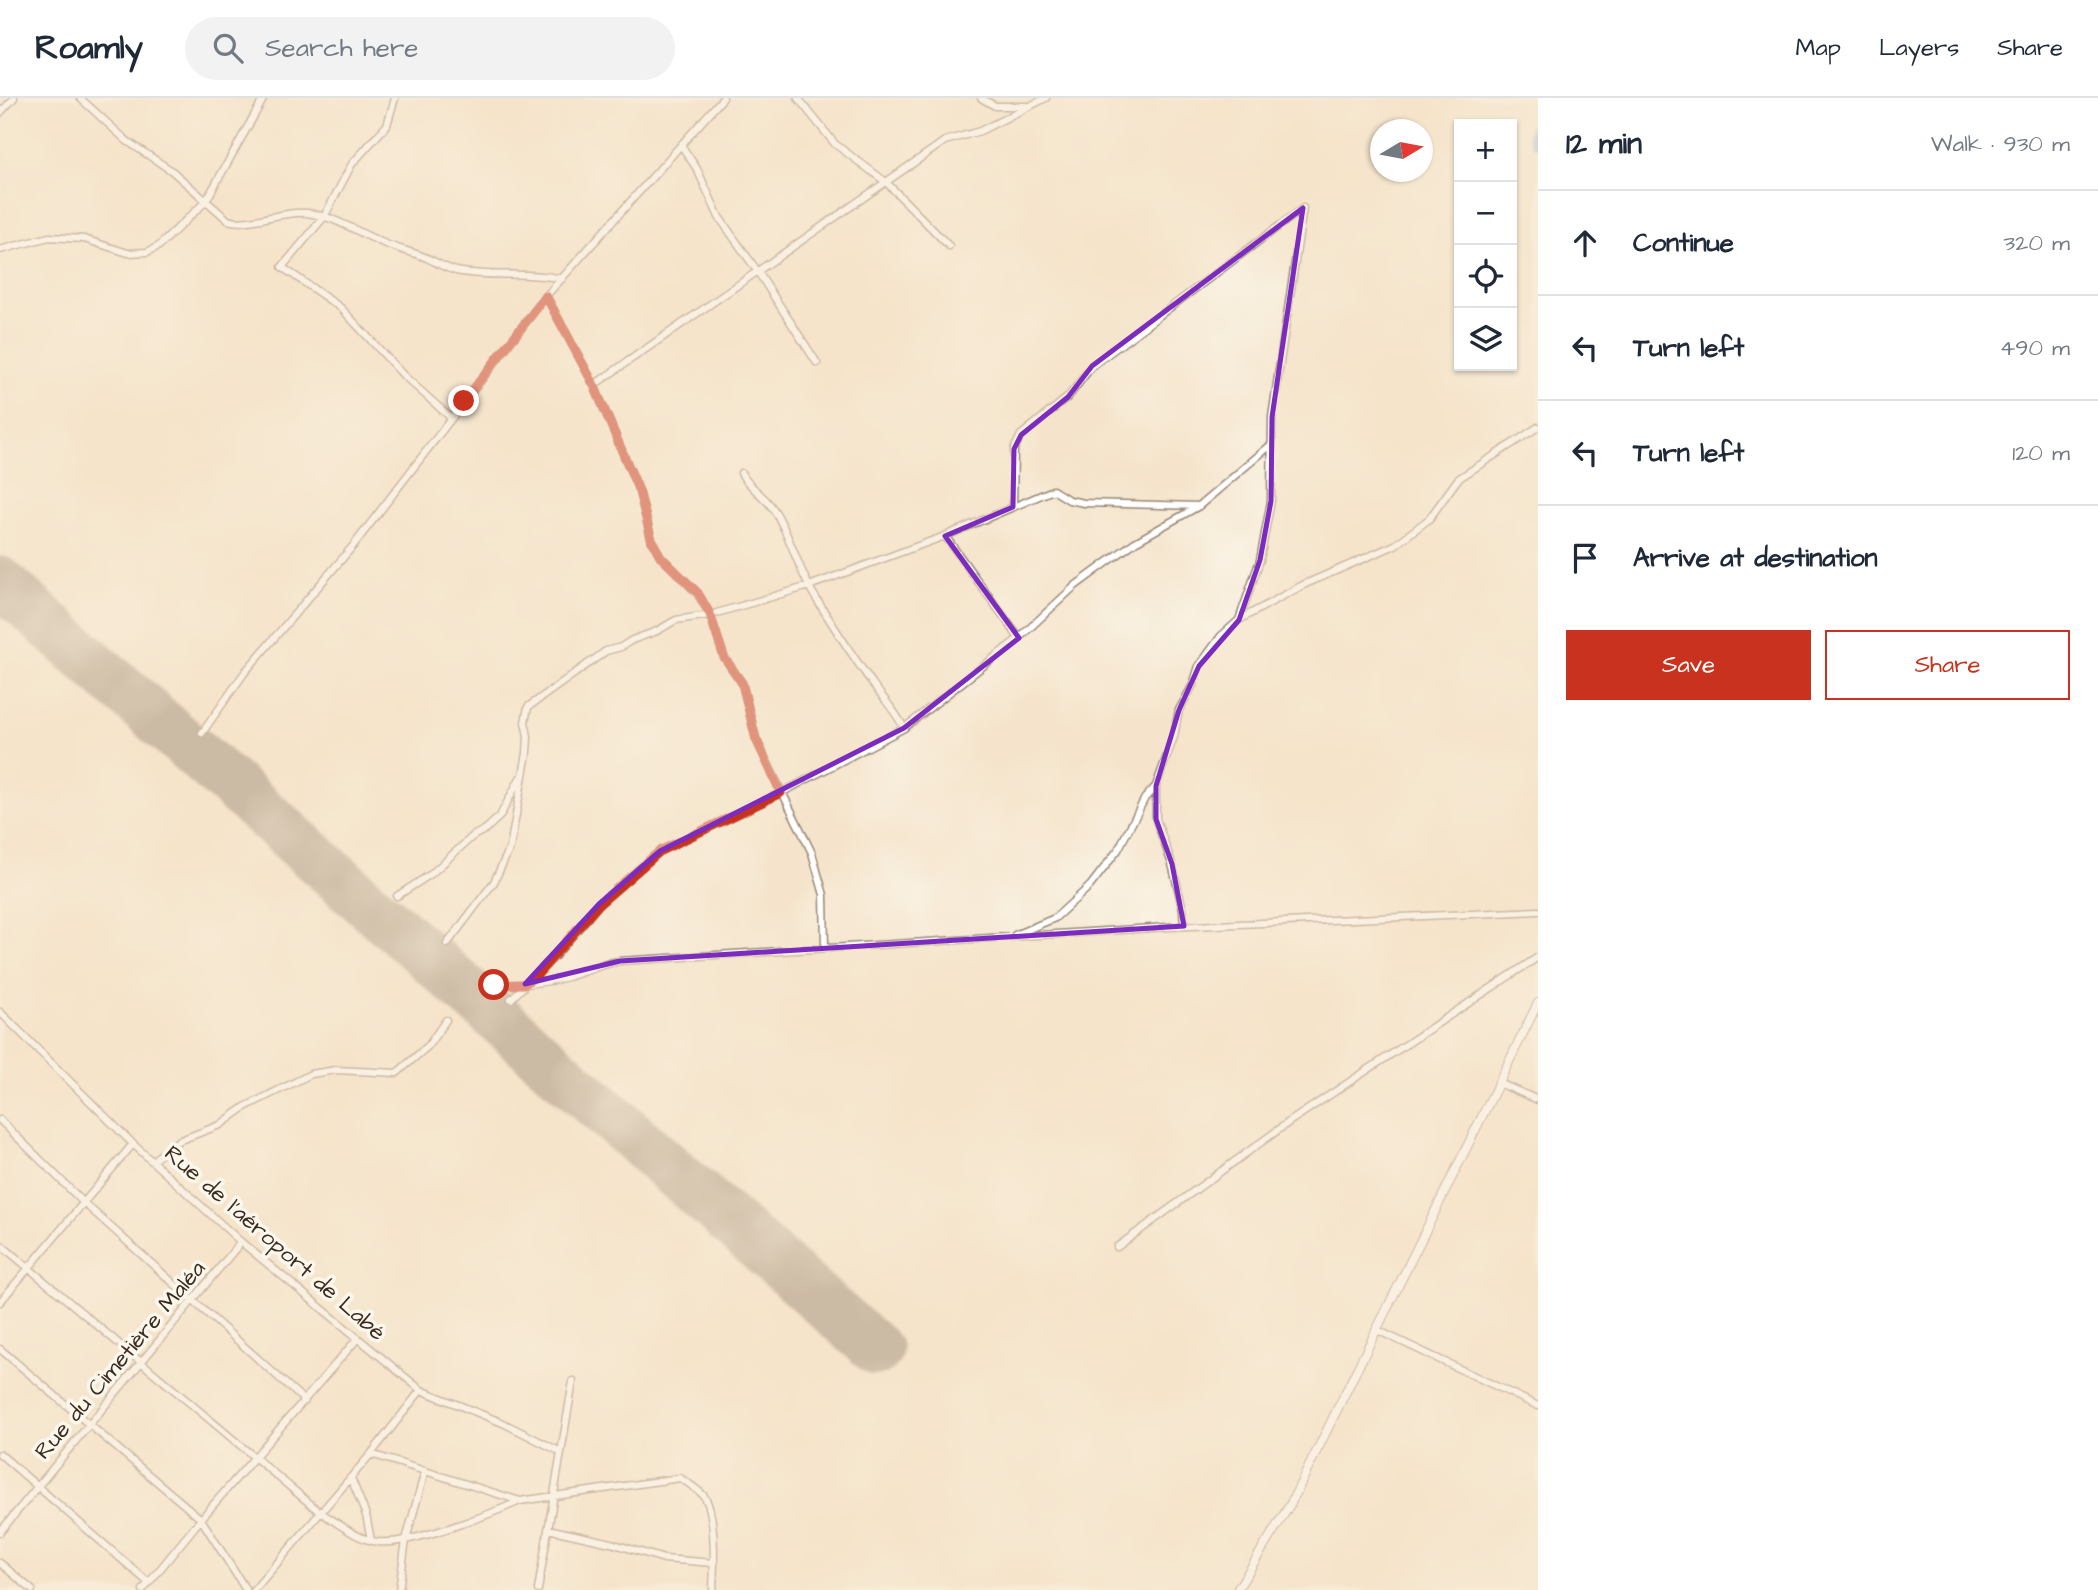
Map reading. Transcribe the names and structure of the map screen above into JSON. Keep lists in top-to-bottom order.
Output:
{
  "streets": {
    "street": ["Rue de l'aéroport de Labé", "Rue du Cimetière Maléa"]
  },
  "crossings": [
    ["Rue de l'aéroport de Labé", "Rue du Cimetière Maléa"]
  ],
  "north": "right",
  "page": {
    "header": "Roamly",
    "search": "Search here",
    "nav": ["Map", "Layers", "Share"],
    "heading": ["12 min", "Walk · 930 m"],
    "map_buttons": ["+", "−"],
    "list": [
      ["Continue", "320 m"],
      ["Turn left", "490 m"],
      ["Turn left", "120 m"],
      "Arrive at destination"
    ],
    "buttons": ["Save", "Share"]
  }
}
